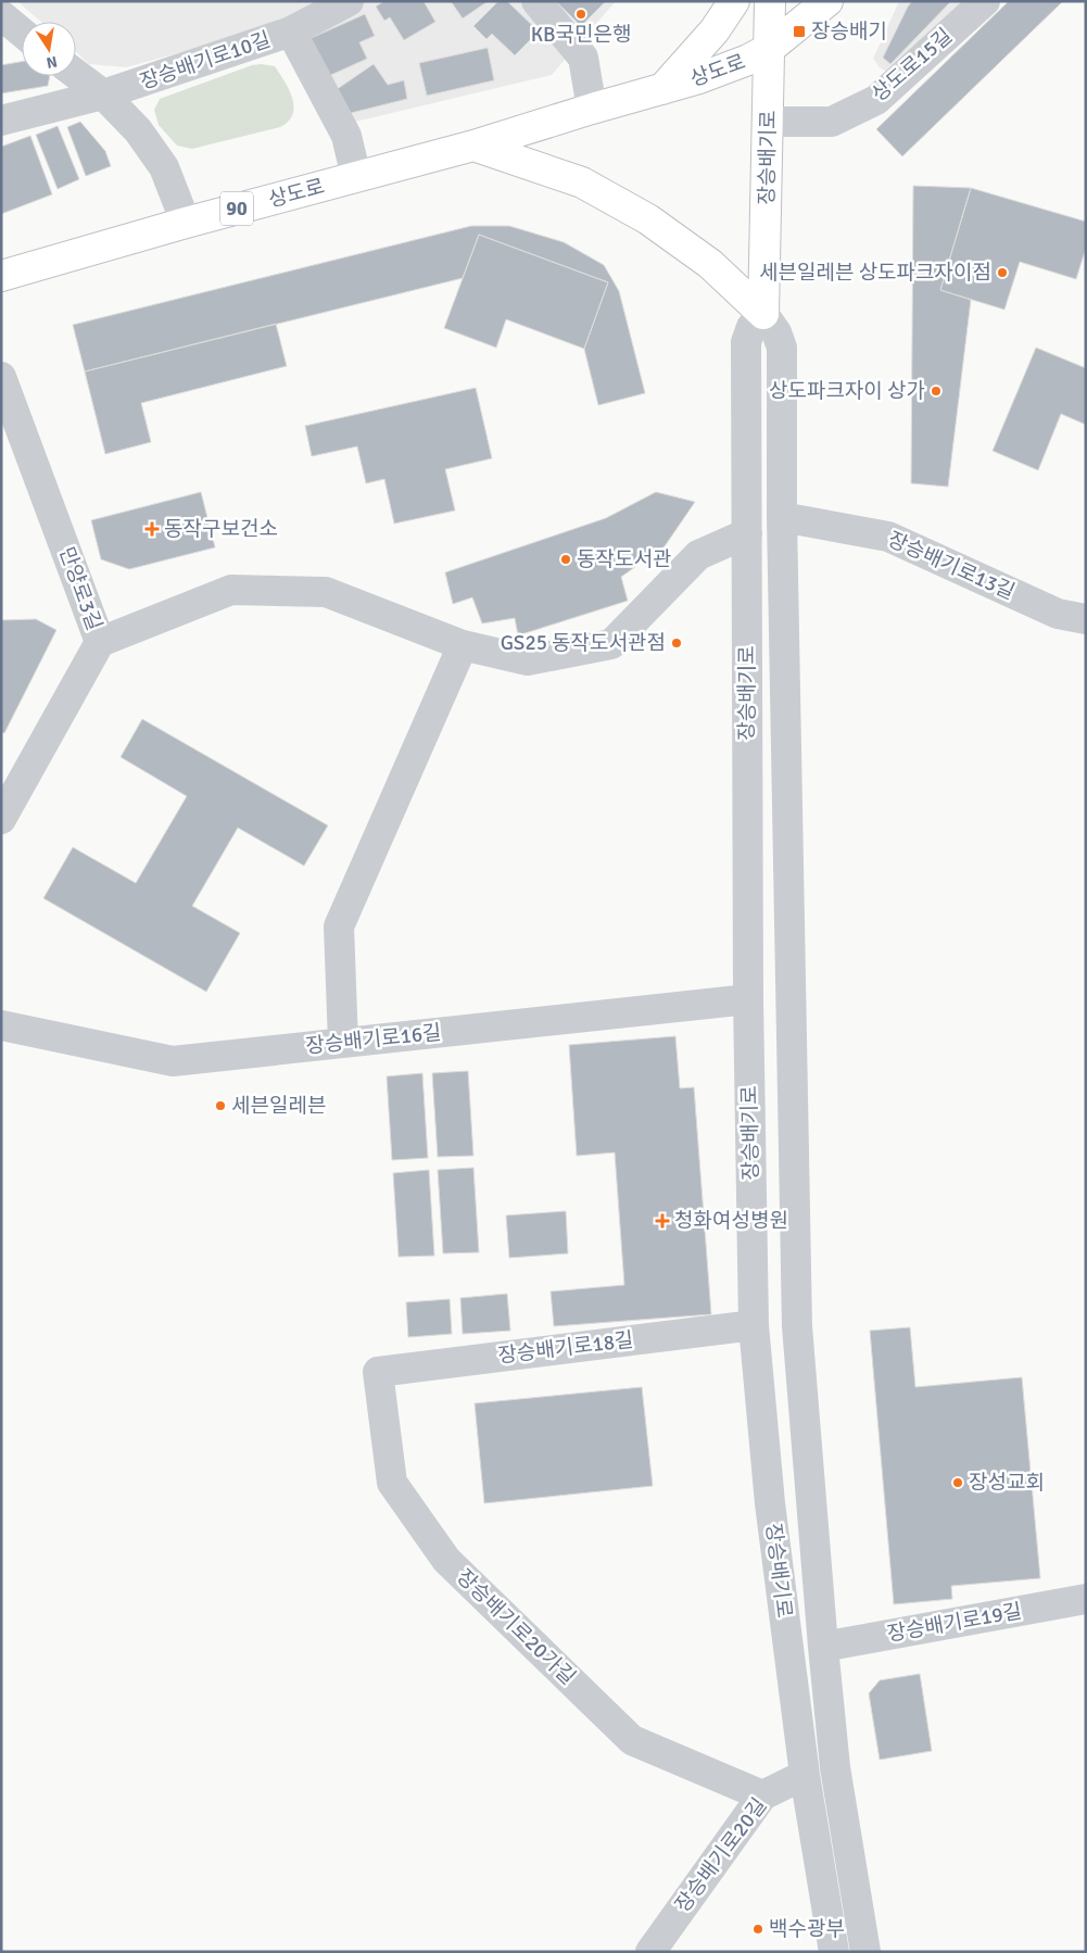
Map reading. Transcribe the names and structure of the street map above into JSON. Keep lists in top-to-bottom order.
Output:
{
  "streets": {
    "main road": ["상도로", "장승배기로", "90"],
    "street": [
      "장승배기로10길",
      "상도로15길",
      "장승배기로13길",
      "만양로3길",
      "장승배기로16길",
      "장승배기로18길",
      "장승배기로19길",
      "장승배기로20가길",
      "장승배기로20길"
    ]
  },
  "crossings": [
    ["상도로15길", "장승배기로"],
    ["상도로", "장승배기로"],
    ["장승배기로", "장승배기로13길"],
    ["장승배기로", "장승배기로16길"],
    ["장승배기로", "장승배기로18길"],
    ["장승배기로", "장승배기로19길"],
    ["장승배기로", "장승배기로20길"],
    ["장승배기로18길", "장승배기로20가길"],
    ["장승배기로20가길", "장승배기로20길"]
  ],
  "places": {
    "other": [
      "KB국민은행",
      "세븐일레븐 상도파크자이점",
      "상도파크자이 상가",
      "동작도서관",
      "GS25 동작도서관점",
      "세븐일레븐",
      "장성교회",
      "백수광부"
    ],
    "transit": ["장승배기"],
    "health": ["동작구보건소", "청화여성병원"]
  },
  "north": "bottom"
}
